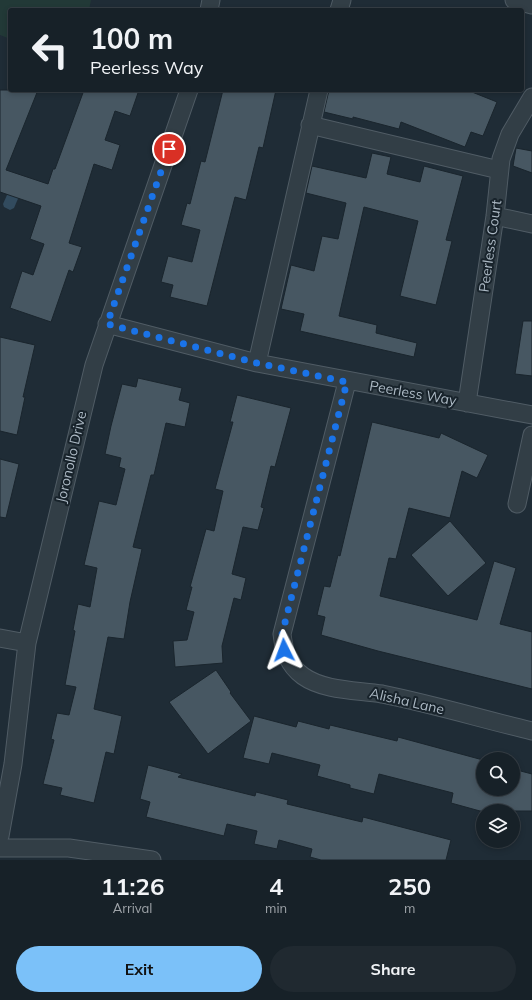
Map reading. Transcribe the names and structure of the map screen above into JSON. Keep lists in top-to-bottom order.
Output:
{
  "streets": {
    "street": [
      "Peerless Court",
      "Peerless Way",
      "Joronollo Drive",
      "Alisha Lane"
    ]
  },
  "crossings": [
    ["Peerless Court", "Peerless Way"],
    ["Peerless Way", "Joronollo Drive"],
    ["Peerless Way", "Alisha Lane"]
  ],
  "page": {
    "turn": ["100 m", "Peerless Way"],
    "eta": [
      "11:26",
      "Arrival",
      "4",
      "min",
      "250",
      "m"
    ],
    "buttons": ["Exit", "Share"]
  }
}
